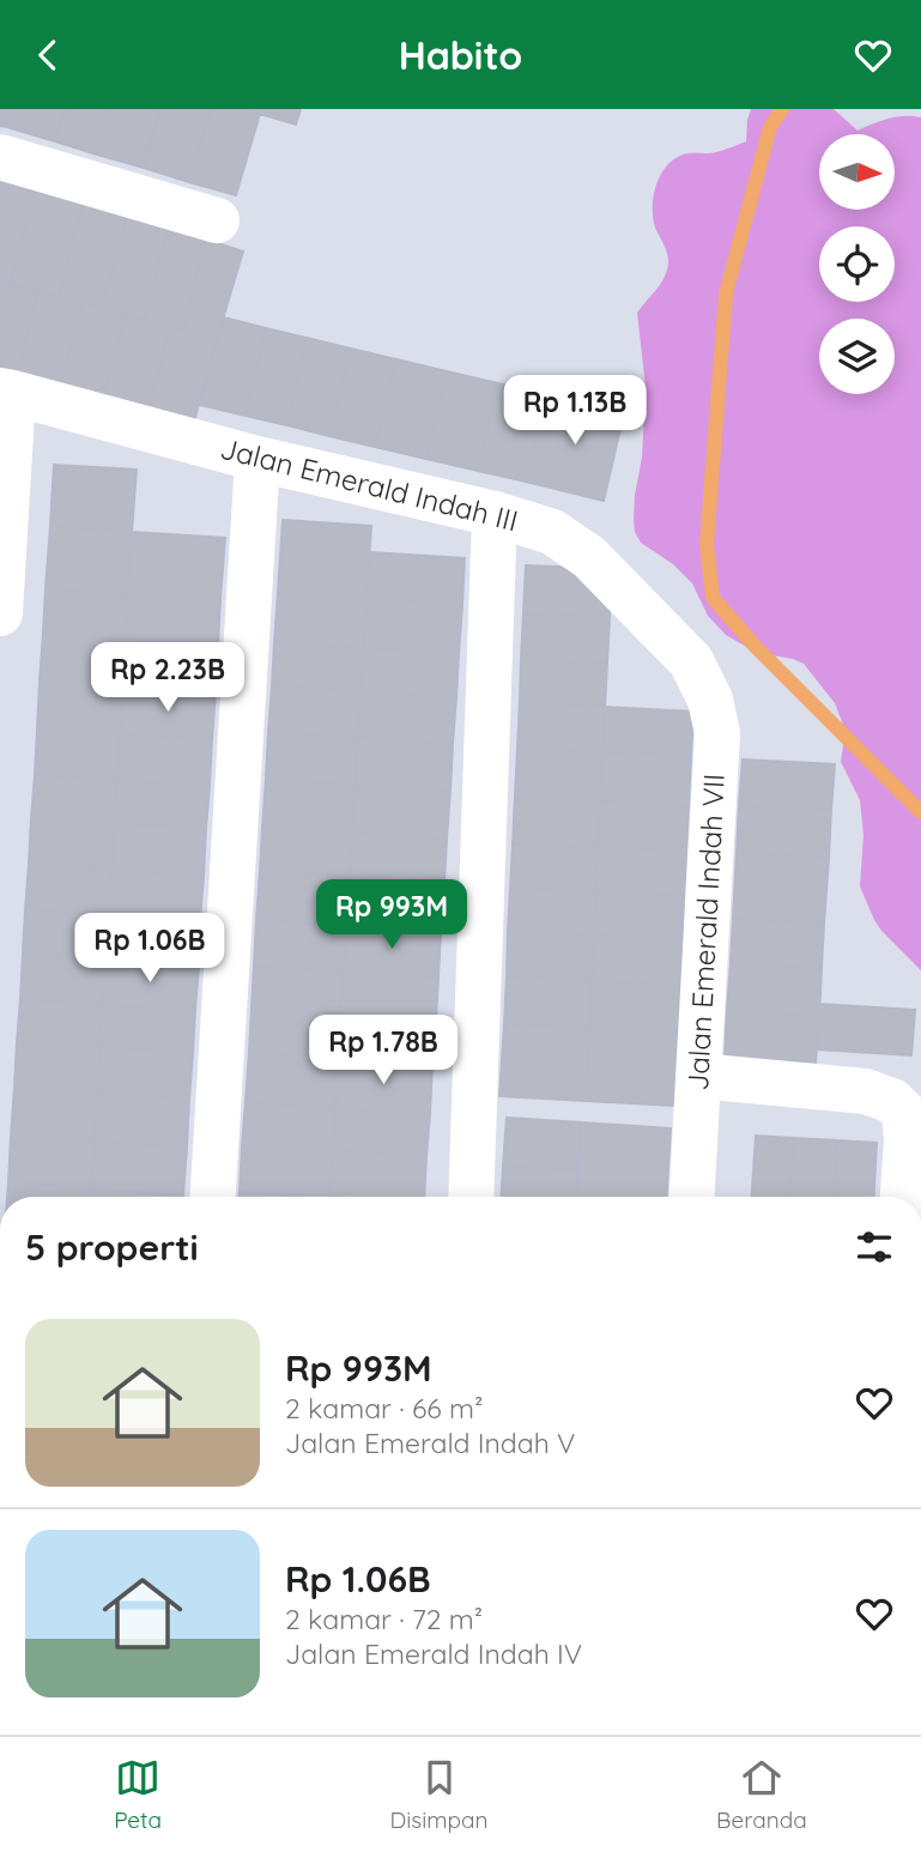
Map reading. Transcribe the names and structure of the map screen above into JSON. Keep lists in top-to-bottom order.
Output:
{
  "streets": {
    "street": ["Jalan Emerald Indah III", "Jalan Emerald Indah VII"]
  },
  "crossings": [
    ["Jalan Emerald Indah III", "Jalan Emerald Indah VII"]
  ],
  "north": "right",
  "page": {
    "header": "Habito",
    "price": [
      "Rp 1.13B",
      "Rp 2.23B",
      "Rp 993M",
      "Rp 1.06B",
      "Rp 1.78B"
    ],
    "heading": "5 properti",
    "list": [
      {
        "name": "Rp 993M",
        "note": "2 kamar · 66 m² · Jalan Emerald Indah V"
      },
      {
        "name": "Rp 1.06B",
        "note": "2 kamar · 72 m² · Jalan Emerald Indah IV"
      }
    ],
    "tabs": ["Peta", "Disimpan", "Beranda"]
  }
}
